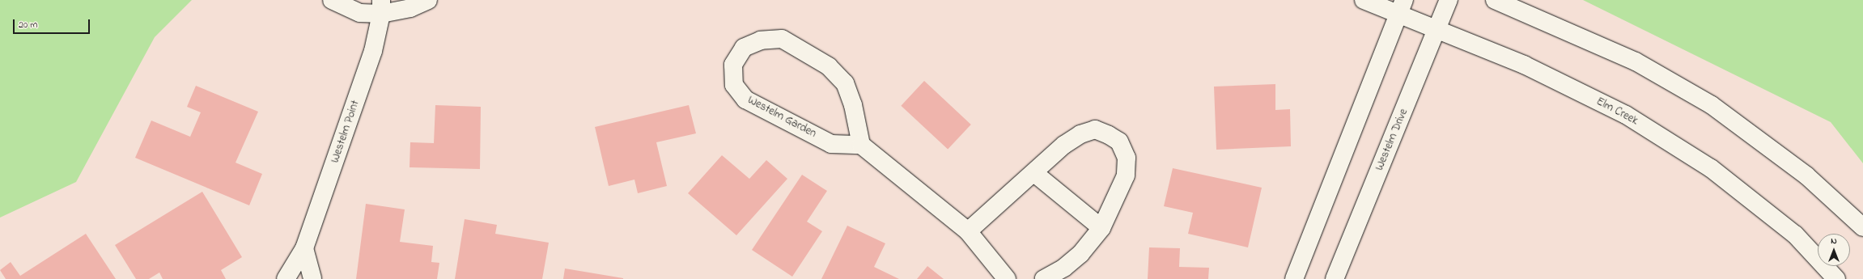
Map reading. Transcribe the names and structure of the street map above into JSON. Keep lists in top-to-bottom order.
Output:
{
  "streets": {
    "street": [
      "Elm Creek",
      "Westelm Garden",
      "Westelm Point",
      "Westelm Drive"
    ]
  },
  "crossings": [
    ["Elm Creek", "Westelm Drive"]
  ],
  "scale_bar": "20 m",
  "north": "top"
}
